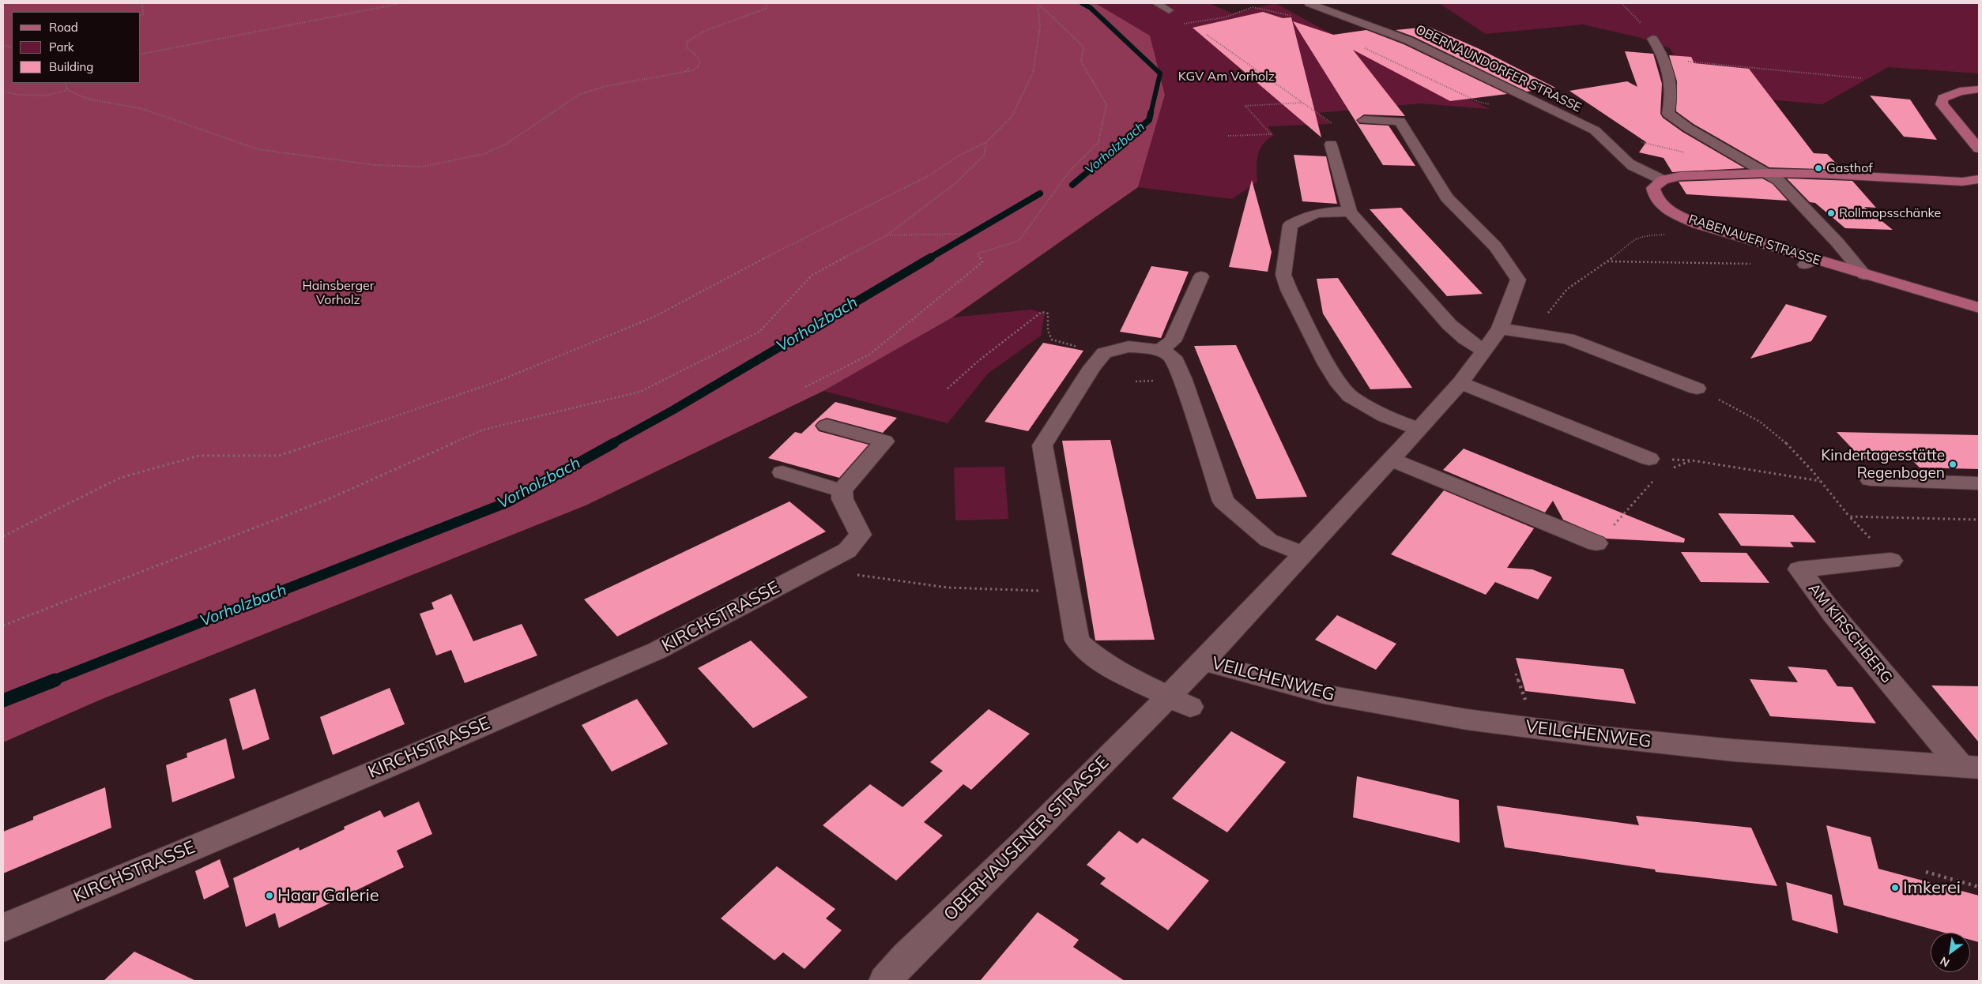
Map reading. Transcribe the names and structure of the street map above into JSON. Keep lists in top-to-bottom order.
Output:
{
  "streets": {
    "main road": ["RABENAUER STRASSE"],
    "street": [
      "OBERNAUNDORFER STRASSE",
      "KIRCHSTRASSE",
      "AM KIRSCHBERG",
      "VEILCHENWEG",
      "OBERHAUSENER STRASSE"
    ]
  },
  "crossings": [
    ["OBERNAUNDORFER STRASSE", "RABENAUER STRASSE"],
    ["AM KIRSCHBERG", "VEILCHENWEG"],
    ["VEILCHENWEG", "OBERHAUSENER STRASSE"]
  ],
  "water": ["Vorholzbach"],
  "parks": ["KGV Am Vorholz", "Hainsberger Vorholz"],
  "places": [
    "Gasthof",
    "Rollmopsschänke",
    "Kindertagesstätte Regenbogen",
    "Imkerei",
    "Haar Galerie"
  ],
  "legend": ["Road", "Park", "Building"],
  "north": "bottom left"
}
